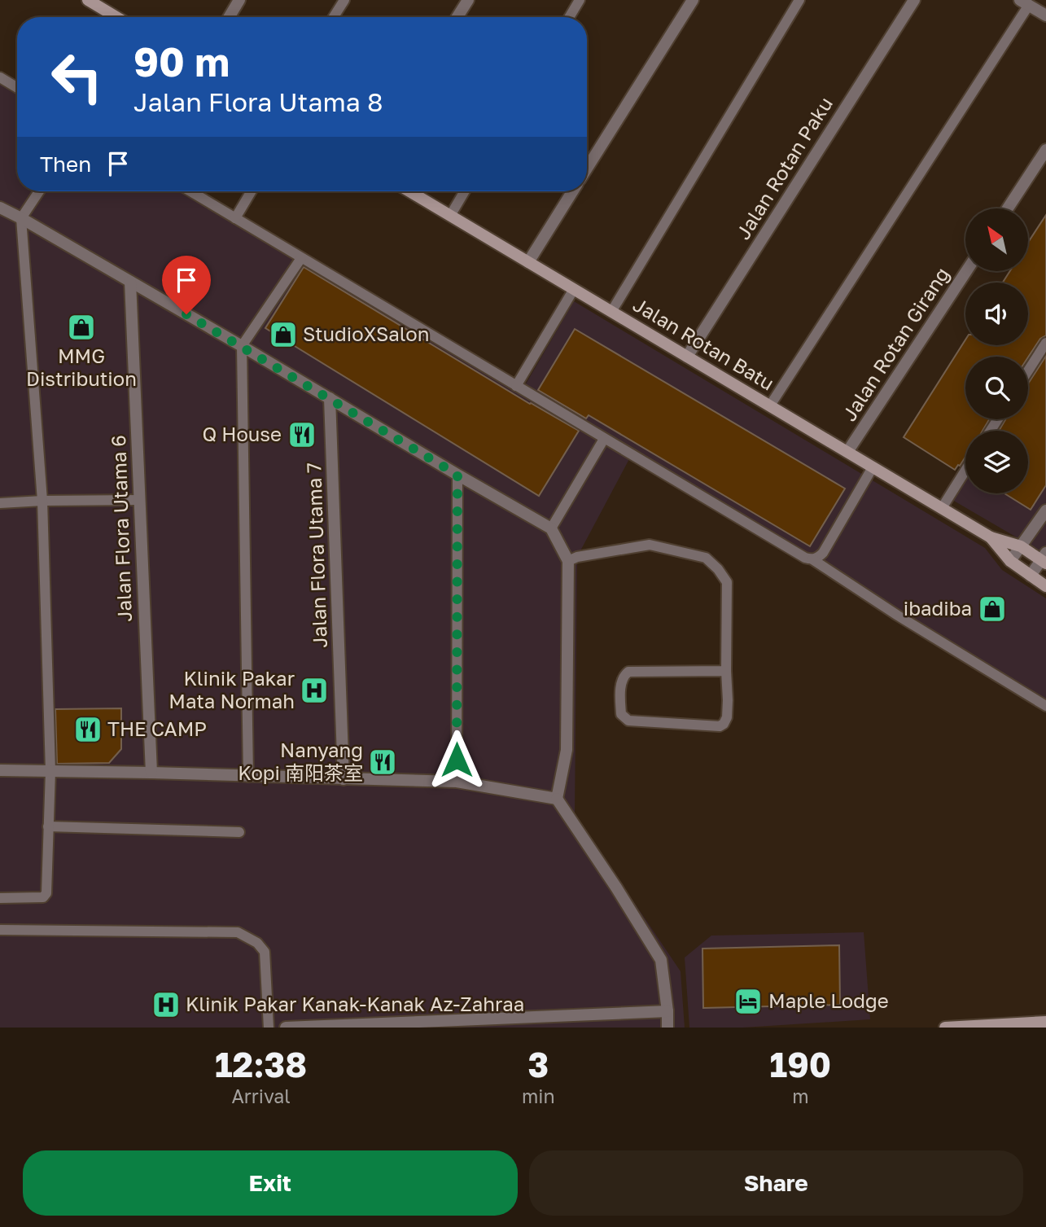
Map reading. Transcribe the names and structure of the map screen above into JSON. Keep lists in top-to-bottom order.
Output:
{
  "streets": {
    "street": [
      "Jalan Rotan Paku",
      "Jalan Rotan Batu",
      "Jalan Rotan Girang",
      "Jalan Flora Utama 6",
      "Jalan Flora Utama 7"
    ]
  },
  "crossings": [
    ["Jalan Rotan Paku", "Jalan Rotan Batu"],
    ["Jalan Rotan Batu", "Jalan Rotan Girang"]
  ],
  "places": {
    "shop": ["MMG Distribution", "StudioXSalon", "ibadiba"],
    "restaurant": ["Q House", "THE CAMP", "Nanyang Kopi 南阳茶室"],
    "hospital": ["Klinik Pakar Mata Normah", "Klinik Pakar Kanak-Kanak Az-Zahraa"],
    "hotel": ["Maple Lodge"]
  },
  "north": "top left",
  "page": {
    "turn": ["90 m", "Jalan Flora Utama 8"],
    "then": "Then",
    "eta": [
      "12:38",
      "Arrival",
      "3",
      "min",
      "190",
      "m"
    ],
    "buttons": ["Exit", "Share"]
  }
}
